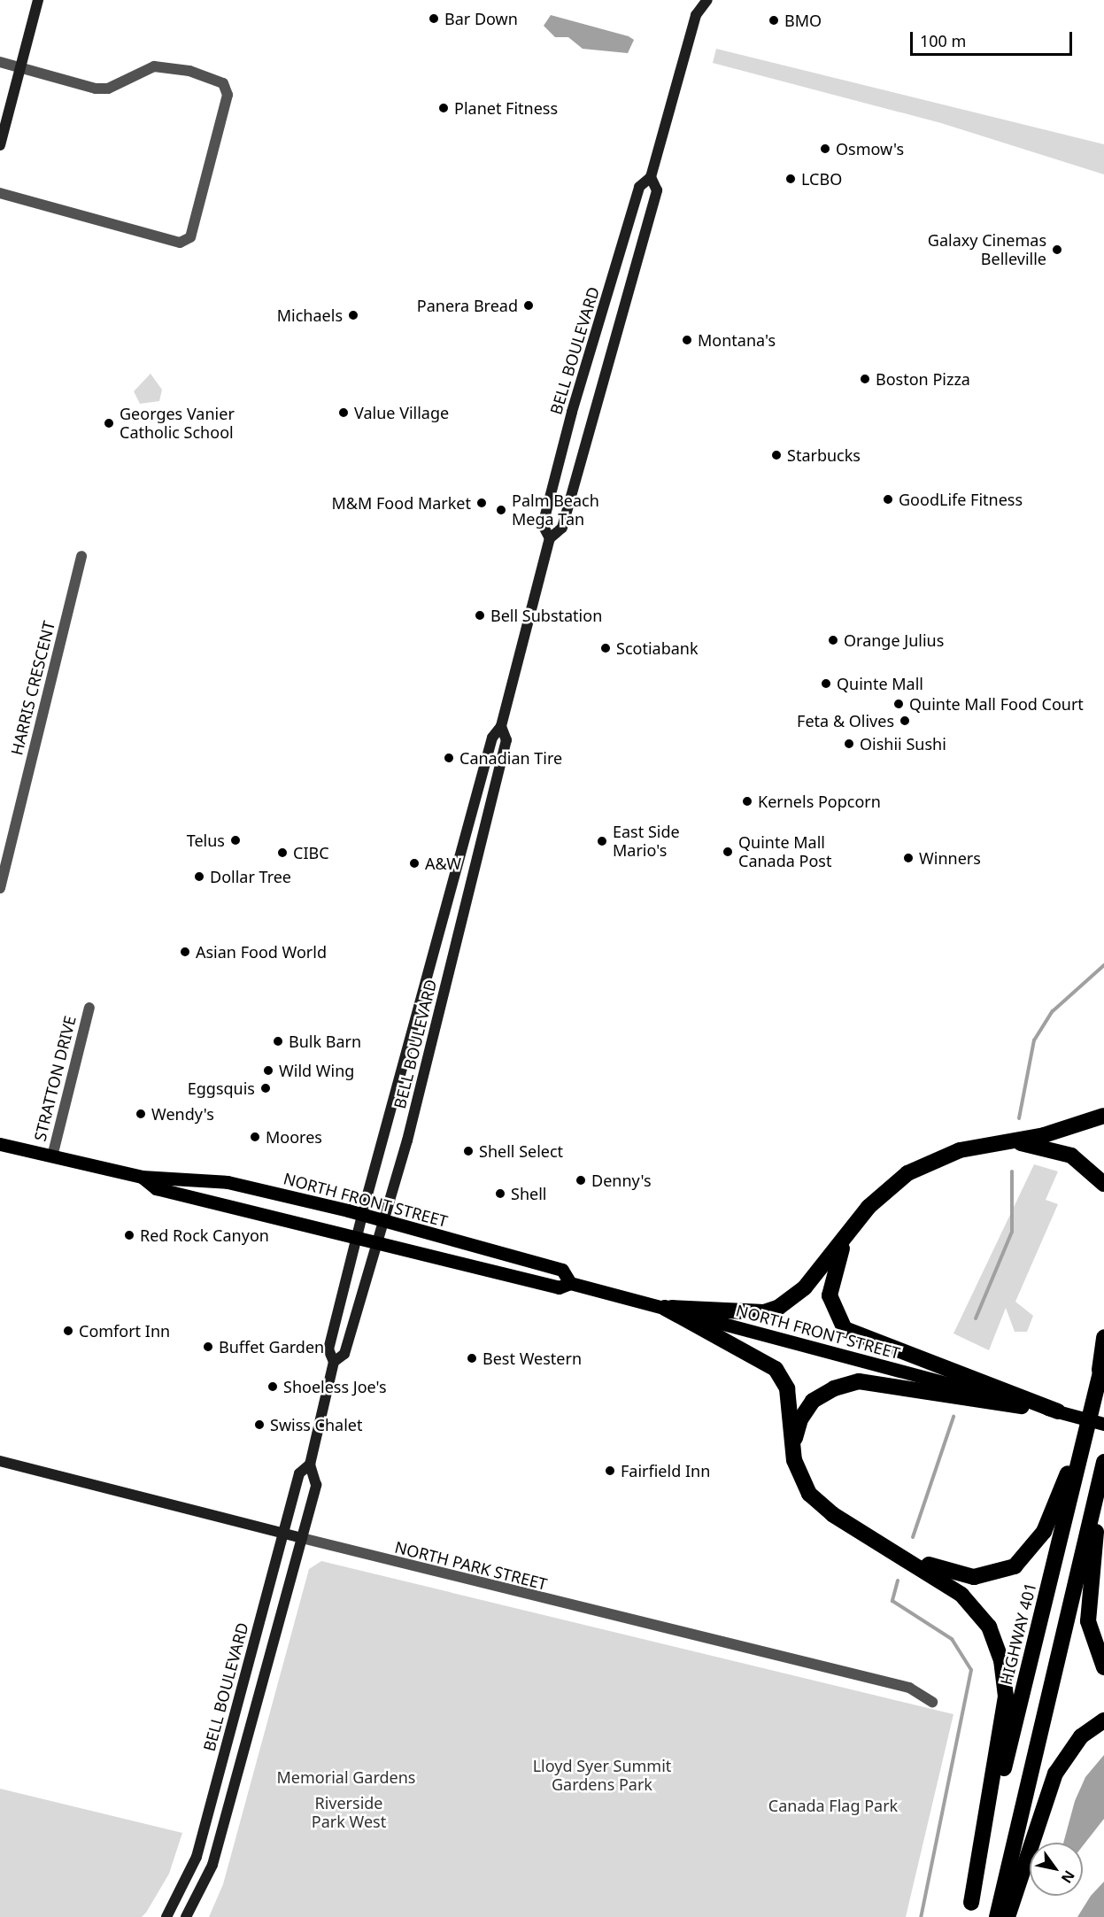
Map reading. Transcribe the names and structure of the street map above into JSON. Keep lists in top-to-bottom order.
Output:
{
  "streets": {
    "highway": ["HIGHWAY 401"],
    "main road": ["BELL BOULEVARD", "NORTH FRONT STREET", "NORTH PARK STREET"],
    "street": ["HARRIS CRESCENT", "STRATTON DRIVE"]
  },
  "crossings": [
    ["BELL BOULEVARD", "NORTH FRONT STREET"],
    ["BELL BOULEVARD", "NORTH PARK STREET"],
    ["STRATTON DRIVE", "NORTH FRONT STREET"]
  ],
  "parks": [
    "Lloyd Syer Summit Gardens Park",
    "Memorial Gardens",
    "Riverside Park West",
    "Canada Flag Park"
  ],
  "places": [
    "Bar Down",
    "BMO",
    "Planet Fitness",
    "Osmow's",
    "LCBO",
    "Galaxy Cinemas Belleville",
    "Panera Bread",
    "Michaels",
    "Montana's",
    "Boston Pizza",
    "Value Village",
    "Georges Vanier Catholic School",
    "Starbucks",
    "GoodLife Fitness",
    "M&M Food Market",
    "Palm Beach Mega Tan",
    "Bell Substation",
    "Orange Julius",
    "Scotiabank",
    "Quinte Mall",
    "Quinte Mall Food Court",
    "Feta & Olives",
    "Oishii Sushi",
    "Canadian Tire",
    "Kernels Popcorn",
    "Telus",
    "East Side Mario's",
    "Quinte Mall Canada Post",
    "CIBC",
    "Winners",
    "A&W",
    "Dollar Tree",
    "Asian Food World",
    "Bulk Barn",
    "Wild Wing",
    "Eggsquis",
    "Wendy's",
    "Moores",
    "Shell Select",
    "Denny's",
    "Shell",
    "Red Rock Canyon",
    "Comfort Inn",
    "Buffet Garden",
    "Best Western",
    "Shoeless Joe's",
    "Swiss Chalet",
    "Fairfield Inn"
  ],
  "scale_bar": "100 m",
  "north": "bottom right"
}
